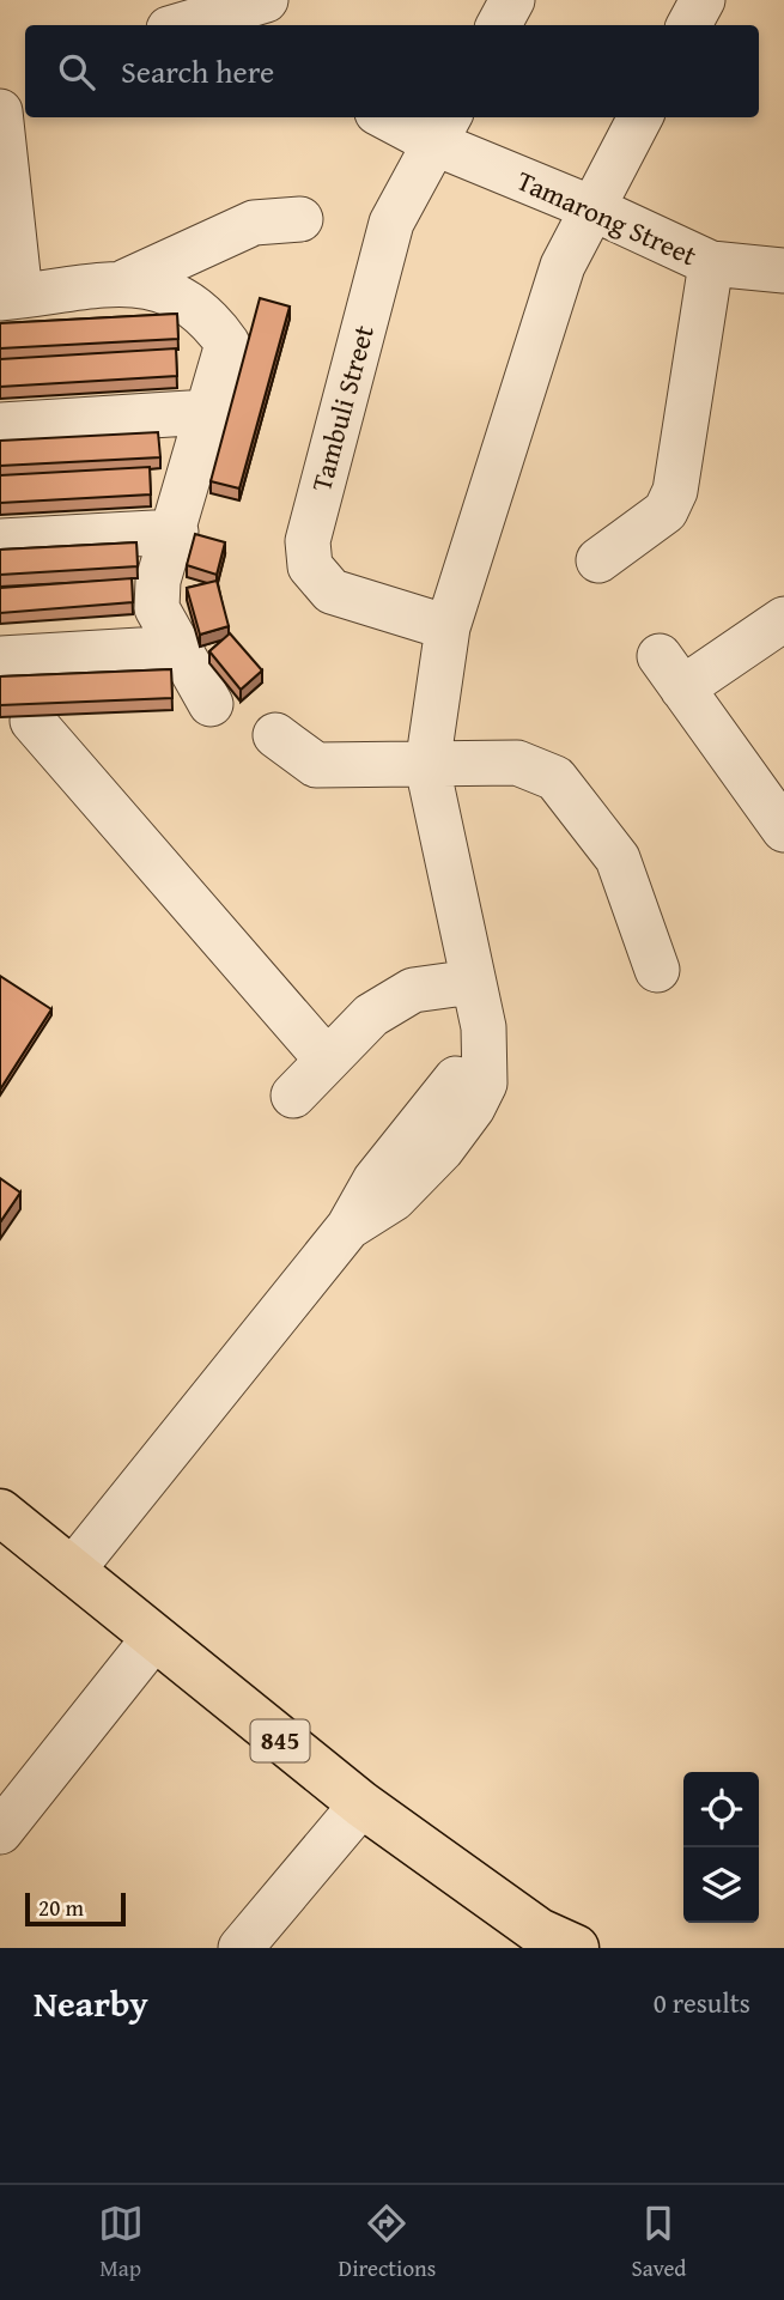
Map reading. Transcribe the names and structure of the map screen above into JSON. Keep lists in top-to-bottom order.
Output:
{
  "streets": {
    "main road": ["845"],
    "street": ["Tamarong Street", "Tambuli Street"]
  },
  "crossings": [
    ["Tamarong Street", "Tambuli Street"]
  ],
  "scale_bar": "20 m",
  "page": {
    "search": "Search here",
    "scale": "20 m",
    "heading": ["Nearby", "0 results"],
    "nav": ["Map", "Directions", "Saved"]
  }
}
